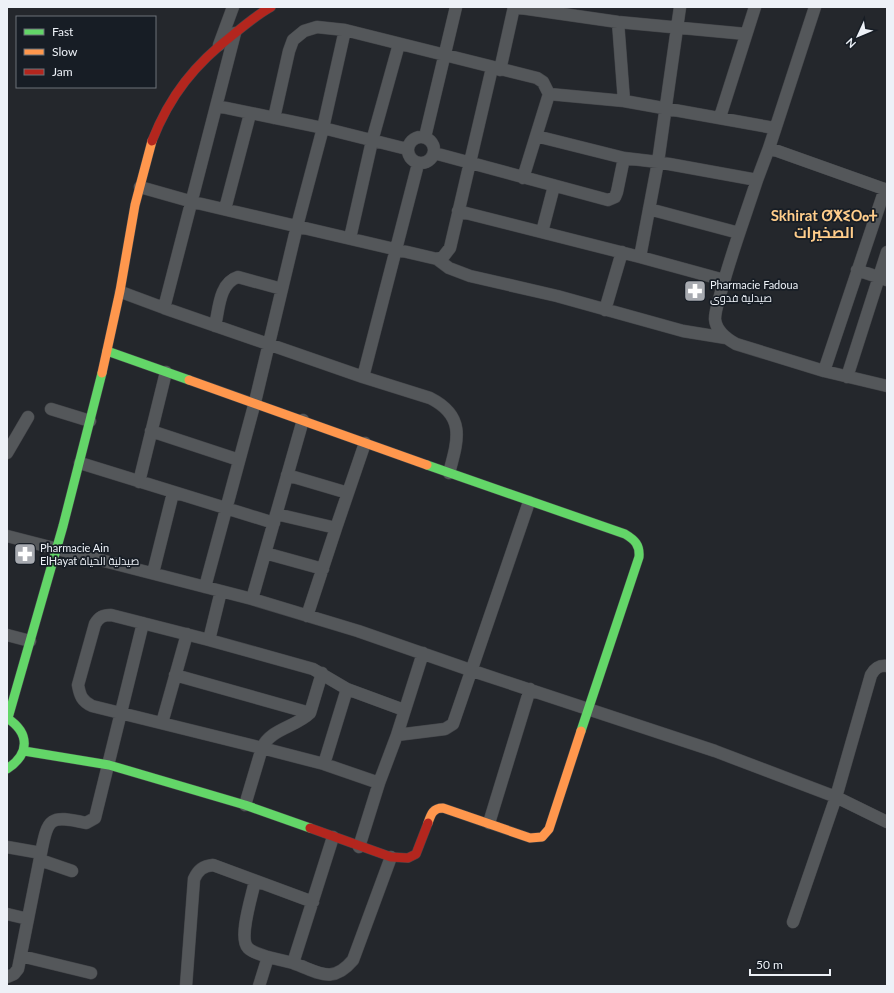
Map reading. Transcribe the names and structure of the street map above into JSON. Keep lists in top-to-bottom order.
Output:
{
  "districts": ["Skhirat ⵚⵅⵉⵔⴰⵜ الصخيرات"],
  "places": {
    "pharmacy": ["Pharmacie Fadoua صيدلية فدوى", "Pharmacie Ain ElHayat صيدلية الحياة"]
  },
  "legend": ["Fast", "Slow", "Jam"],
  "scale_bar": "50 m",
  "north": "bottom left"
}
